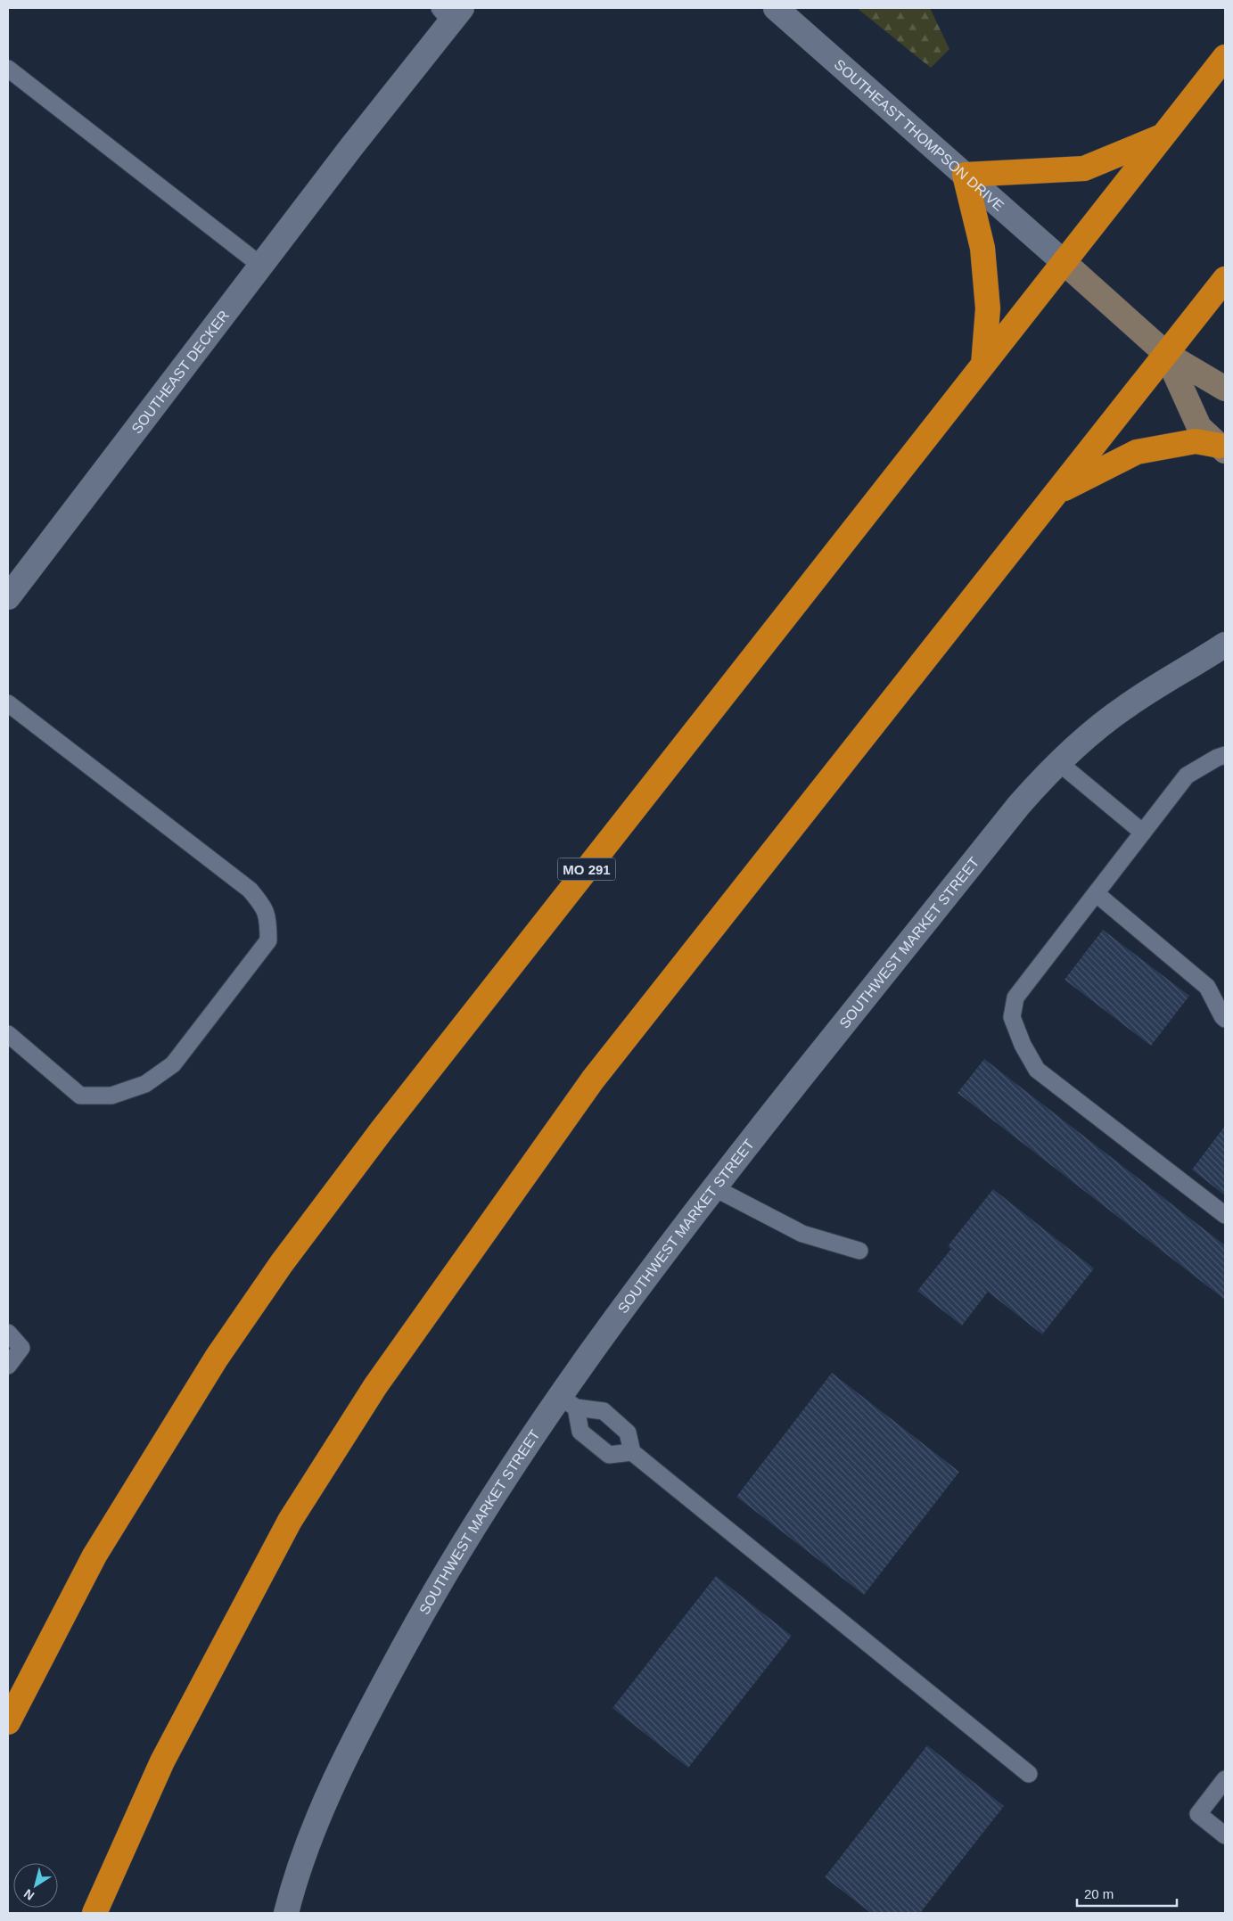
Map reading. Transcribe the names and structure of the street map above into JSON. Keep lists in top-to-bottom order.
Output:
{
  "streets": {
    "highway": ["MO 291"],
    "street": ["SOUTHEAST THOMPSON DRIVE", "SOUTHEAST DECKER", "SOUTHWEST MARKET STREET"]
  },
  "crossings": [
    ["SOUTHEAST THOMPSON DRIVE", "MO 291"]
  ],
  "scale_bar": "20 m",
  "north": "bottom left"
}
